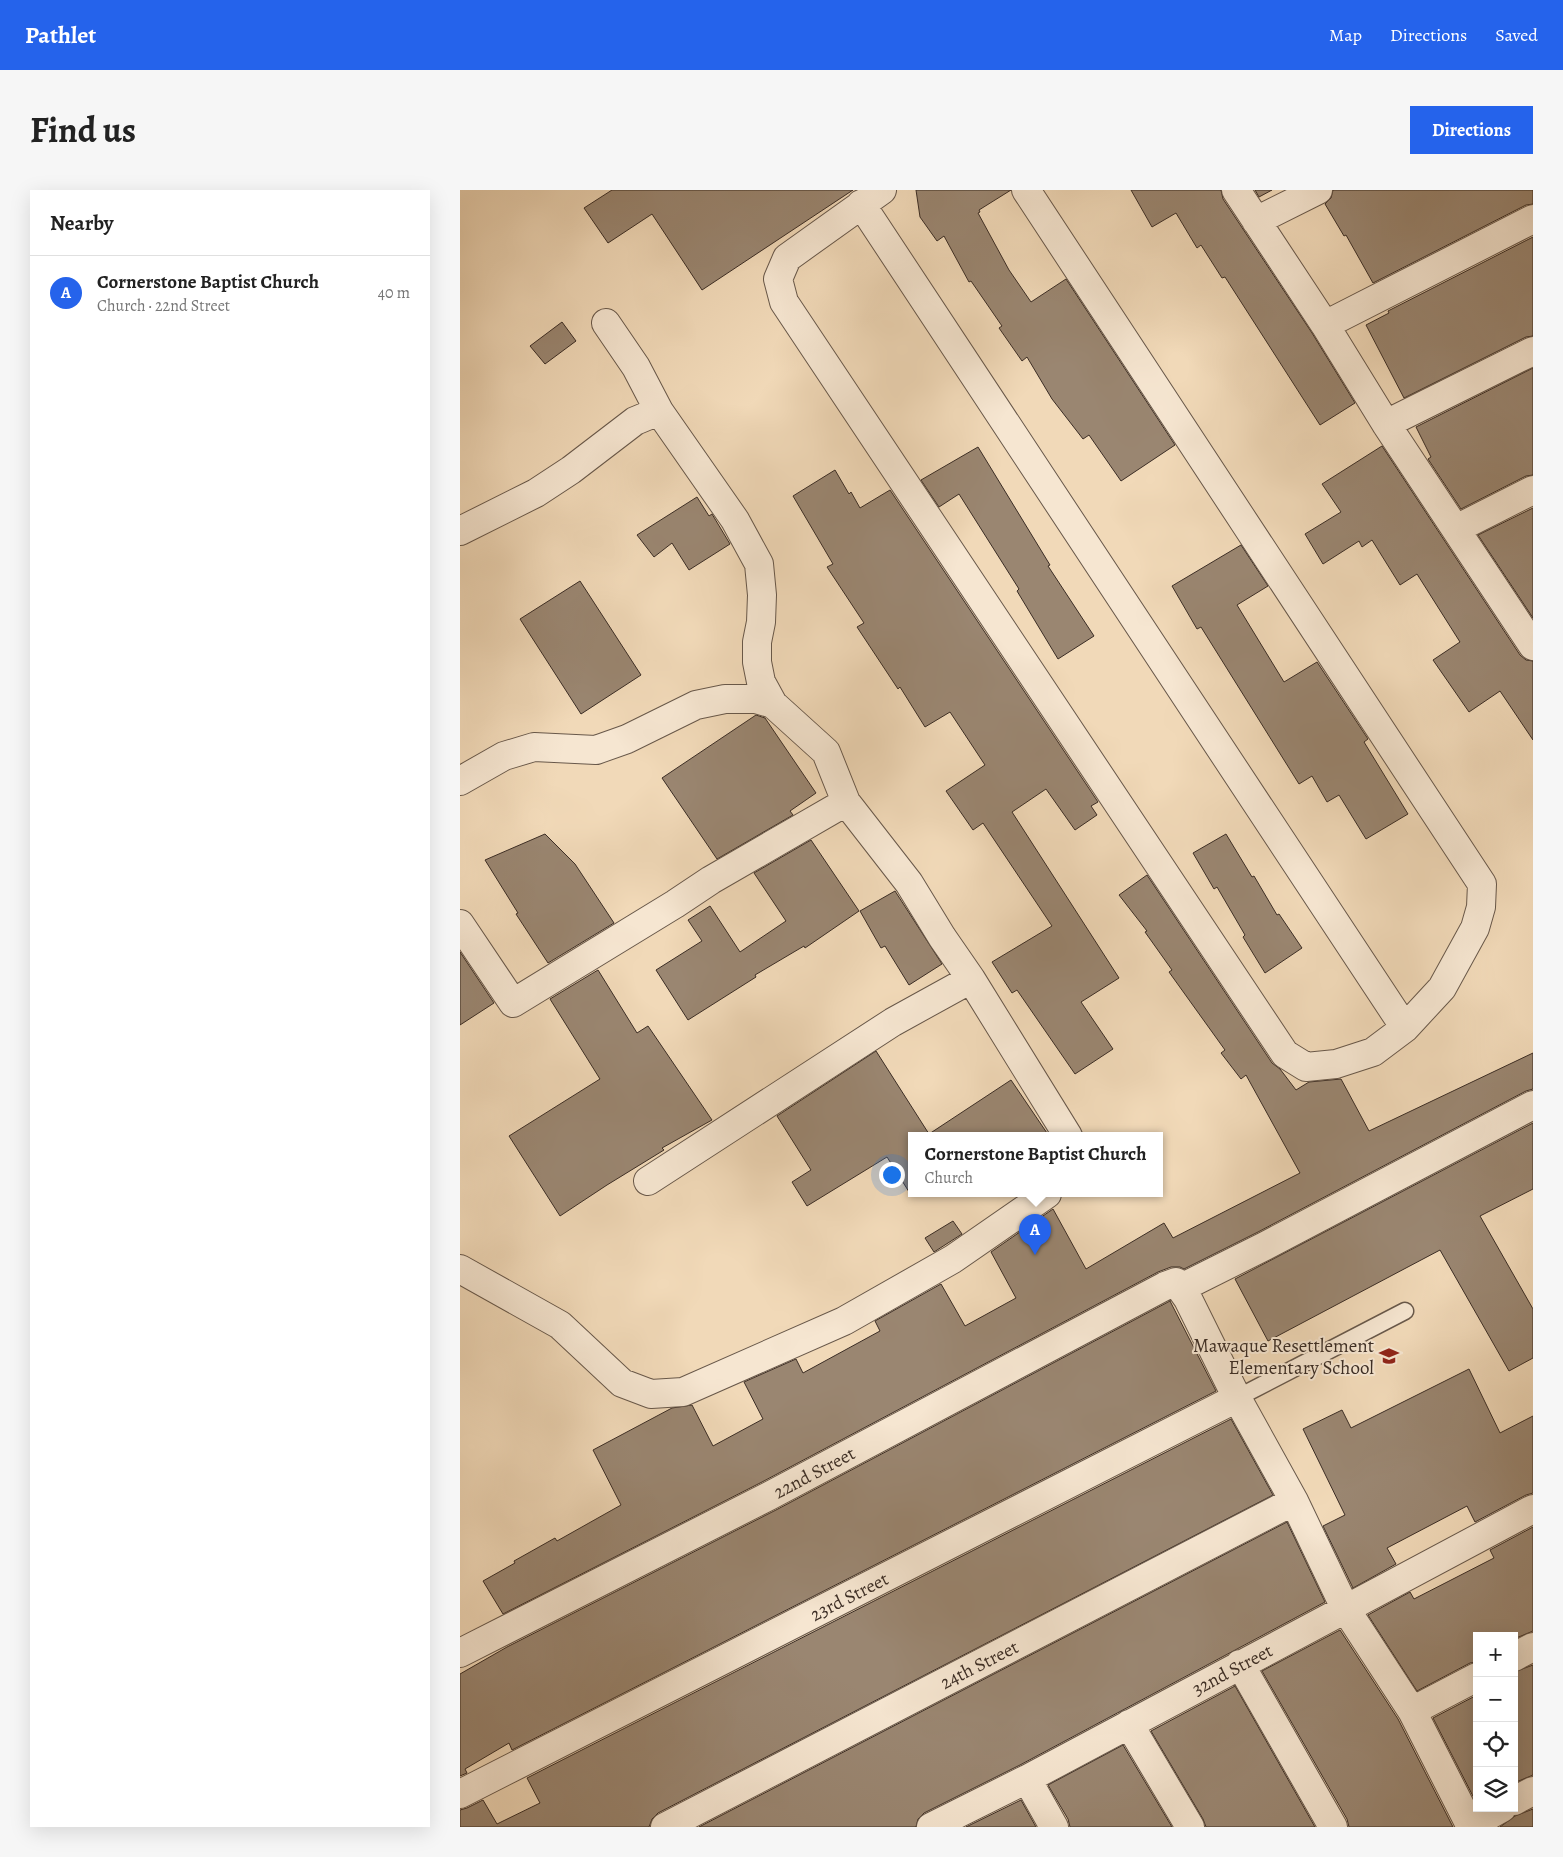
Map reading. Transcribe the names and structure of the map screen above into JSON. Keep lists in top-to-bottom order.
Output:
{
  "streets": {
    "street": [
      "22nd Street",
      "23rd Street",
      "24th Street",
      "32nd Street"
    ]
  },
  "places": {
    "school or university": ["Mawaque Resettlement Elementary School"]
  },
  "page": {
    "header": "Pathlet",
    "nav": ["Map", "Directions", "Saved"],
    "title": "Find us",
    "buttons": "Directions",
    "heading": "Nearby",
    "list": [
      {
        "mark": "A",
        "name": "Cornerstone Baptist Church",
        "note": "Church · 22nd Street",
        "value": "40 m"
      }
    ],
    "popup": ["Cornerstone Baptist Church", "Church"],
    "pins": "A",
    "map_buttons": ["+", "−"]
  }
}
